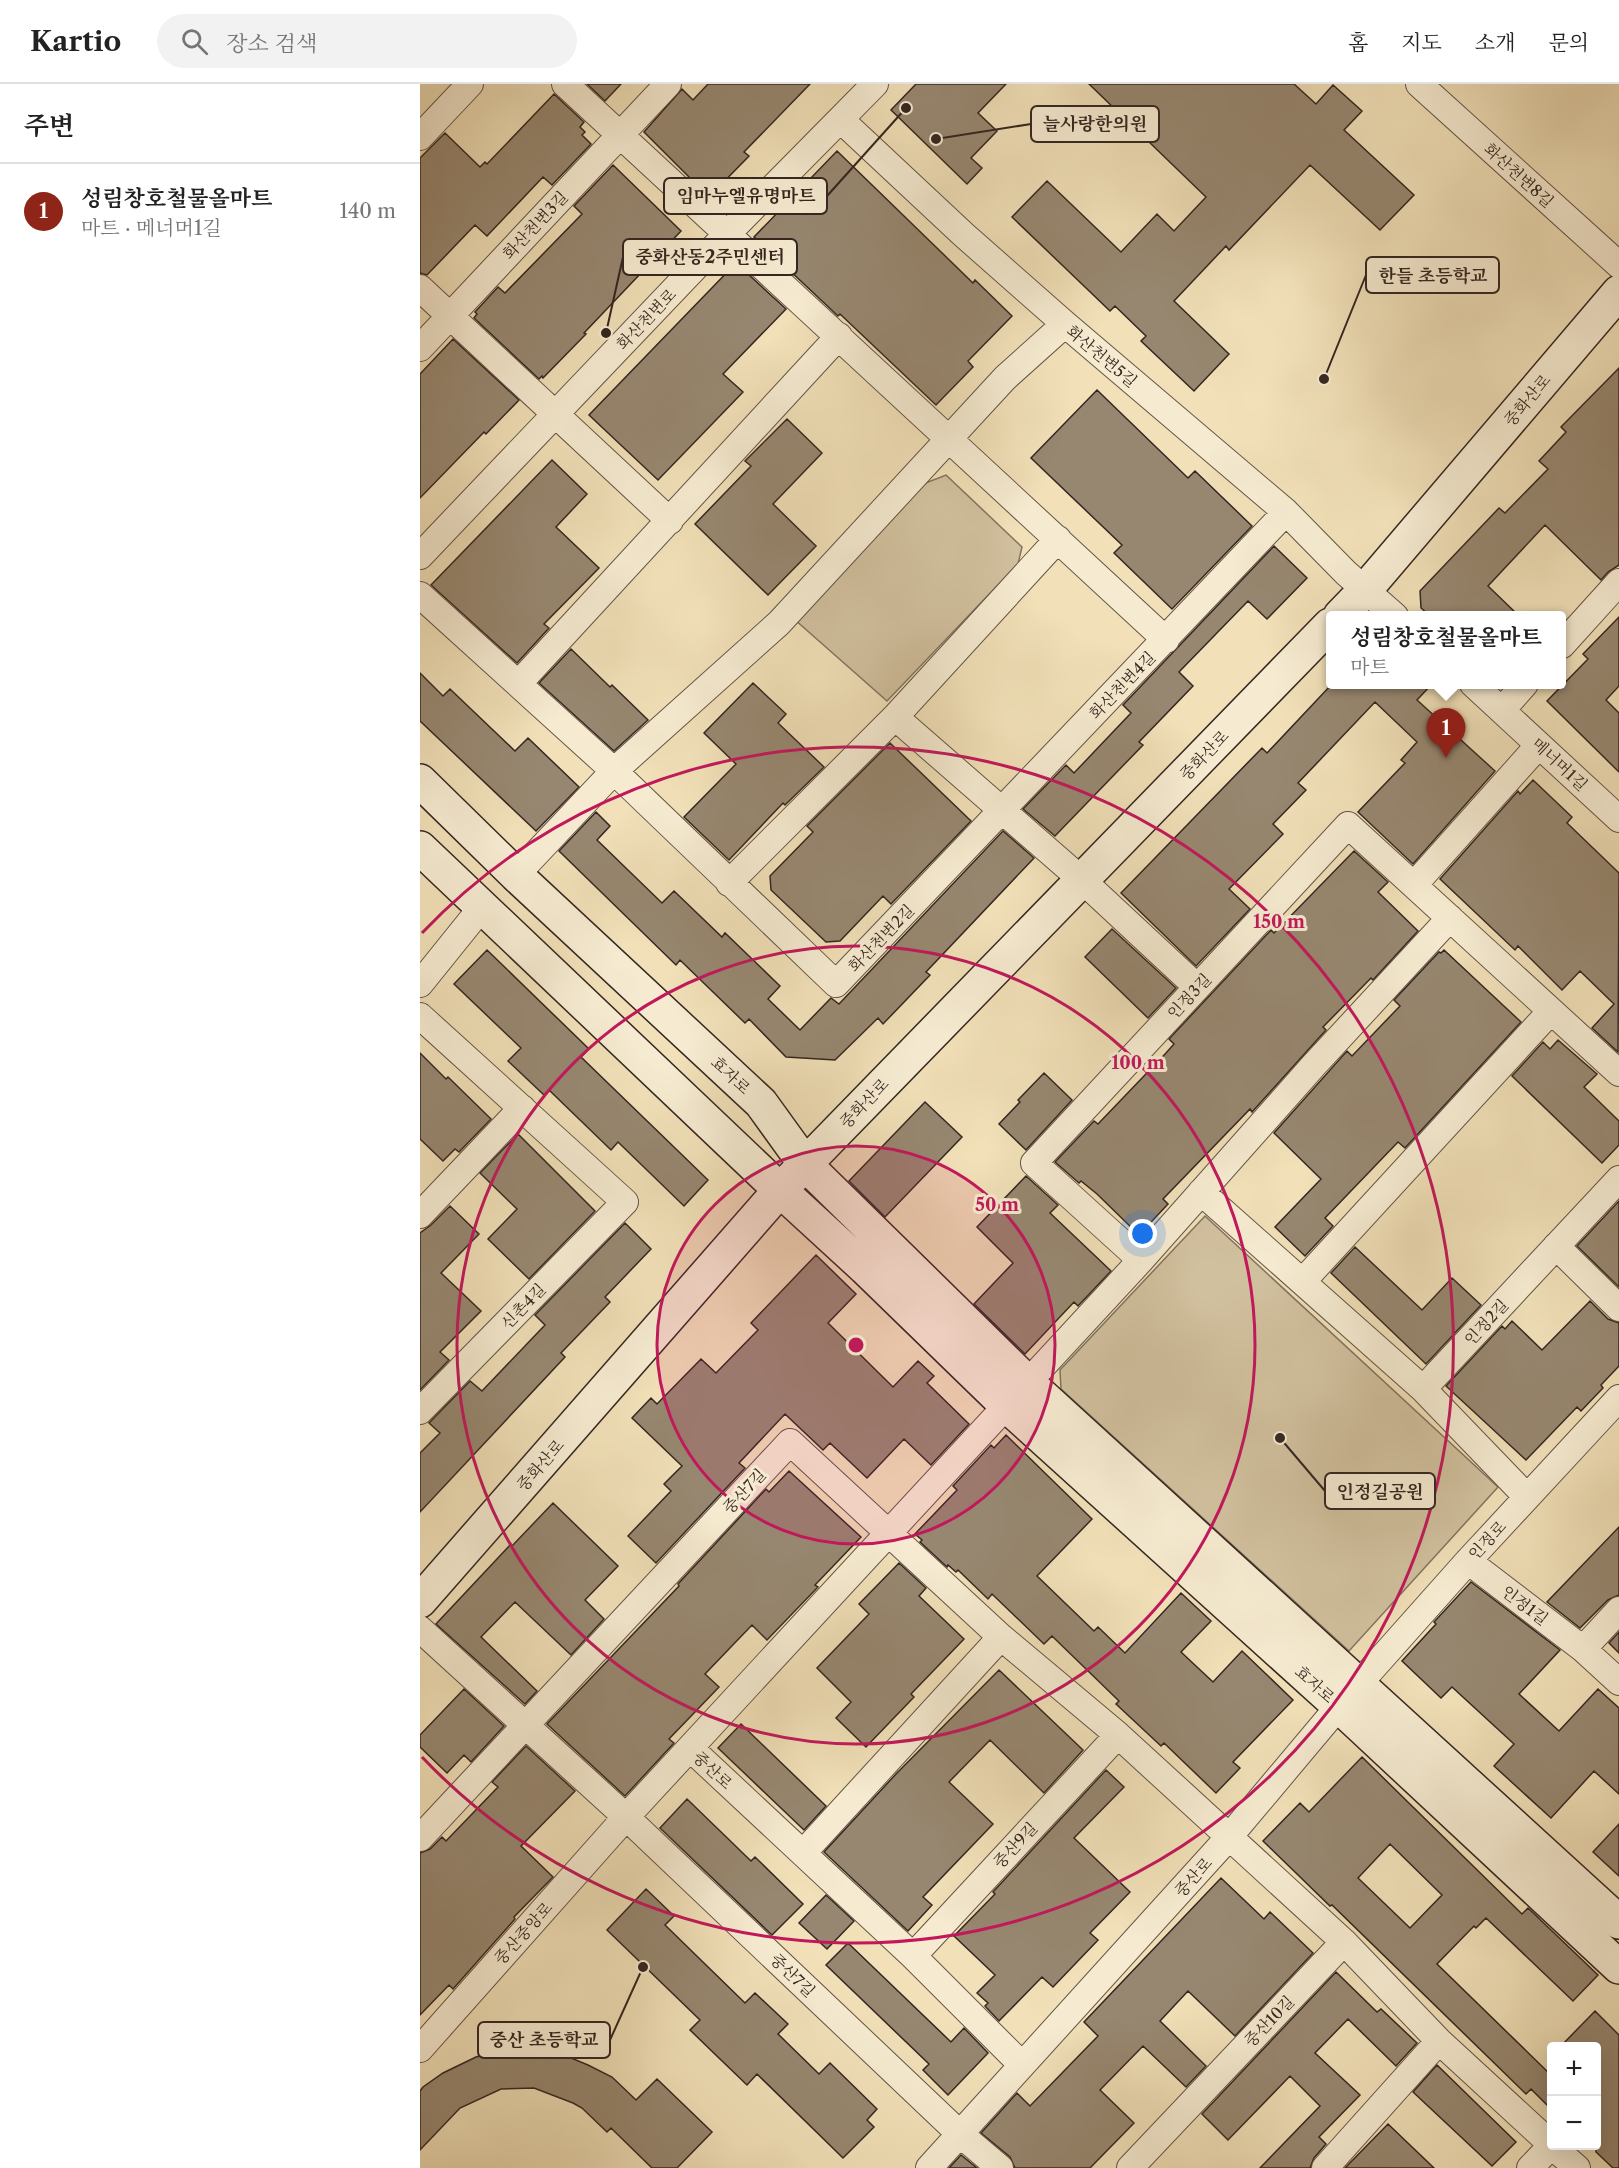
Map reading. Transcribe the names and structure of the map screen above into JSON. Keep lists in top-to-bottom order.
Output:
{
  "streets": {
    "street": [
      "화산천변8길",
      "화산천변3길",
      "화산천변로",
      "화산천변5길",
      "중화산로",
      "화산천변4길",
      "메너머1길",
      "화산천변2길",
      "인정3길",
      "효자로",
      "신촌4길",
      "인정2길",
      "중산7길",
      "인정로",
      "인정1길",
      "중산로",
      "중산9길",
      "중산중앙로",
      "중산10길"
    ]
  },
  "crossings": [
    ["화산천변로", "화산천변5길"],
    ["화산천변로", "화산천변4길"],
    ["화산천변5길", "중화산로"],
    ["중화산로", "효자로"],
    ["화산천변4길", "화산천변2길"],
    ["효자로", "인정로"],
    ["효자로", "중산로"],
    ["중산7길", "중산로"],
    ["중산7길", "중산중앙로"],
    ["인정로", "인정1길"],
    ["인정로", "중산로"],
    ["중산로", "중산9길"]
  ],
  "places": [
    "임마누엘유명마트",
    "늘사랑한의원",
    "중화산동2주민센터",
    "한들 초등학교",
    "인정길공원",
    "중산 초등학교"
  ],
  "page": {
    "header": "Kartio",
    "search": "장소 검색",
    "nav": [
      "홈",
      "지도",
      "소개",
      "문의"
    ],
    "heading": "주변",
    "list": [
      {
        "mark": "1",
        "name": "성림창호철물올마트",
        "note": "마트 · 메너머1길",
        "value": "140 m"
      }
    ],
    "popup": ["성림창호철물올마트", "마트"],
    "pins": "1",
    "map_buttons": ["+", "−"]
  },
  "rings": ["150 m", "100 m", "50 m"]
}
